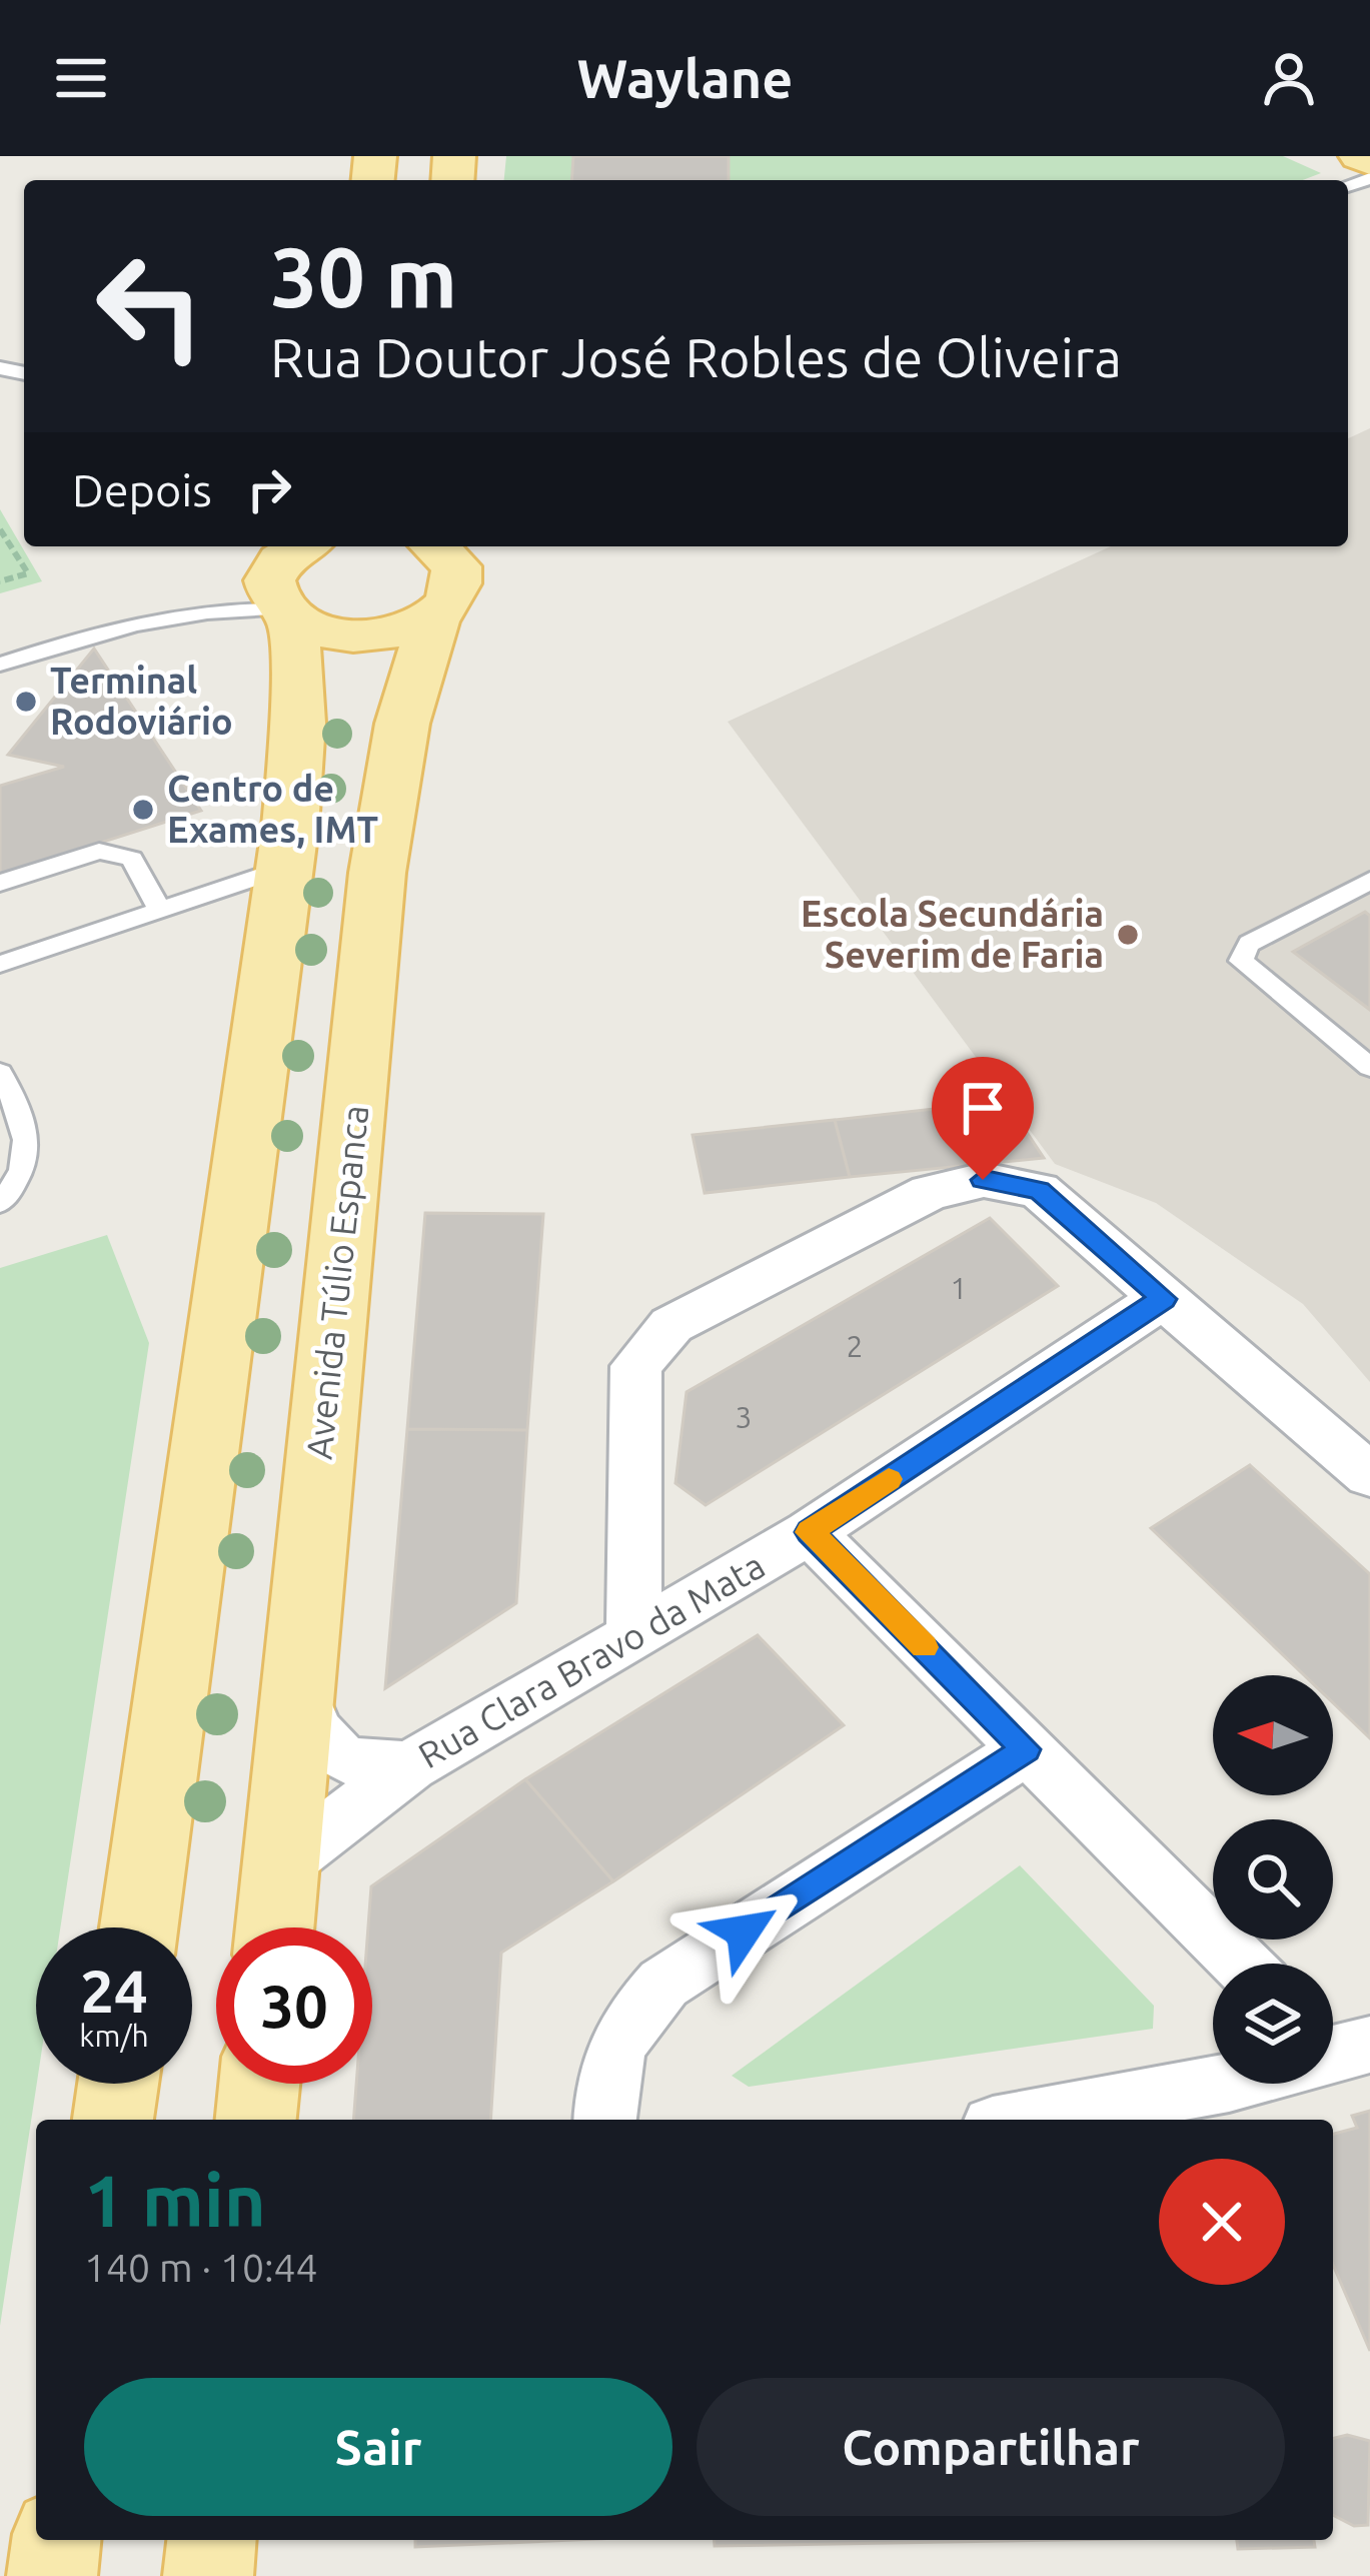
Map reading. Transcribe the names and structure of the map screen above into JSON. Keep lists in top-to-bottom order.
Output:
{
  "streets": {
    "main road": ["Avenida Túlio Espanca"],
    "street": ["Rua Clara Bravo da Mata"]
  },
  "crossings": [
    ["Avenida Túlio Espanca", "Rua Clara Bravo da Mata"]
  ],
  "places": ["Terminal Rodoviário", "Centro de Exames, IMT", "Escola Secundária Severim de Faria"],
  "house_numbers": ["1", "2", "3"],
  "north": "left",
  "page": {
    "header": "Waylane",
    "turn": ["30 m", "Rua Doutor José Robles de Oliveira"],
    "then": "Depois",
    "speed": "24 km/h",
    "limit": "30",
    "heading": ["1 min", "140 m · 10:44"],
    "buttons": ["Sair", "Compartilhar"]
  }
}
